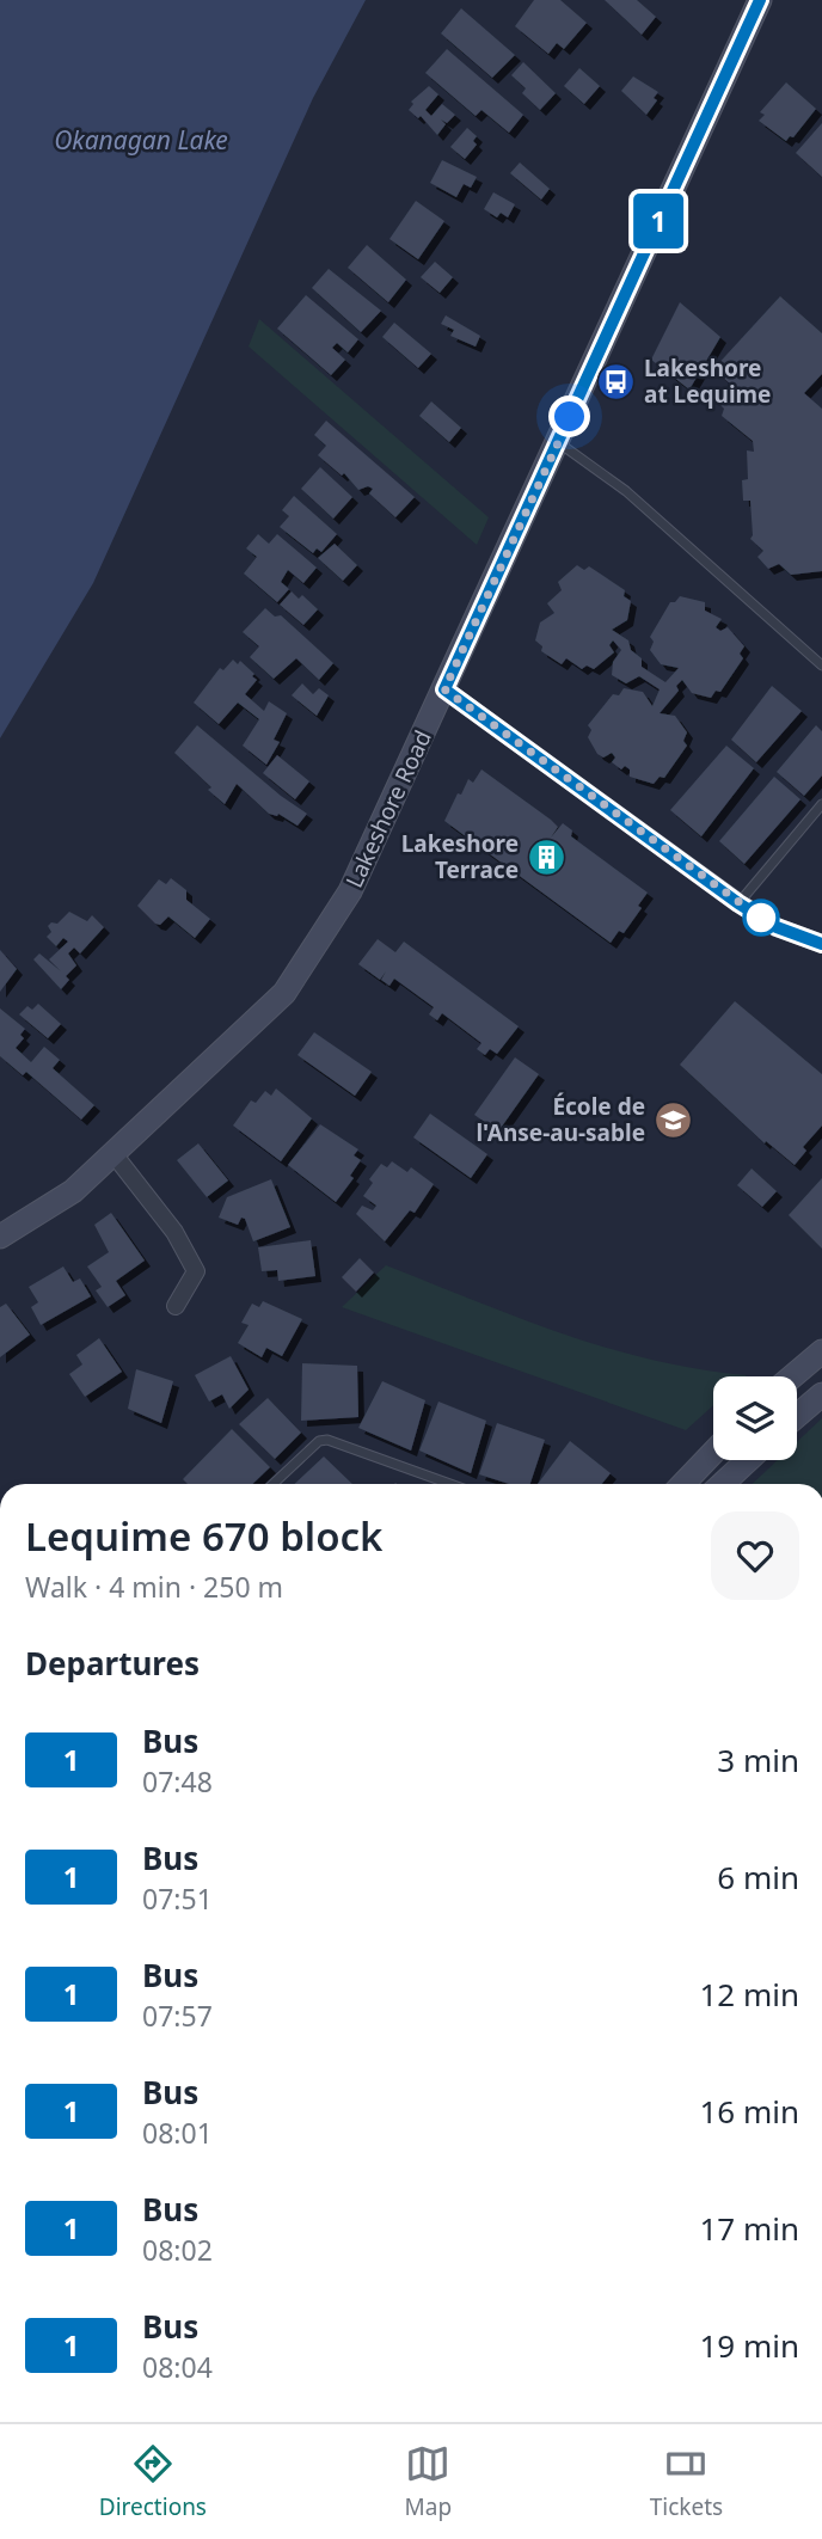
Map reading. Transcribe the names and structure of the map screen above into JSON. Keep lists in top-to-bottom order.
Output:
{
  "streets": {
    "main road": ["Lakeshore Road"]
  },
  "water": ["Okanagan Lake"],
  "places": {
    "bus stop": ["Lakeshore at Lequime"],
    "building": ["Lakeshore Terrace"],
    "school or university": ["École de l'Anse-au-sable"]
  },
  "lines": ["bus line 1"],
  "page": {
    "on_map": "1",
    "heading": [
      ["Lequime 670 block", "Walk · 4 min · 250 m"],
      "Departures"
    ],
    "list": [
      {
        "mark": "1",
        "name": "Bus",
        "note": "07:48",
        "value": "3 min"
      },
      {
        "mark": "1",
        "name": "Bus",
        "note": "07:51",
        "value": "6 min"
      },
      {
        "mark": "1",
        "name": "Bus",
        "note": "07:57",
        "value": "12 min"
      },
      {
        "mark": "1",
        "name": "Bus",
        "note": "08:01",
        "value": "16 min"
      },
      {
        "mark": "1",
        "name": "Bus",
        "note": "08:02",
        "value": "17 min"
      },
      {
        "mark": "1",
        "name": "Bus",
        "note": "08:04",
        "value": "19 min"
      }
    ],
    "tabs": ["Directions", "Map", "Tickets"]
  }
}
